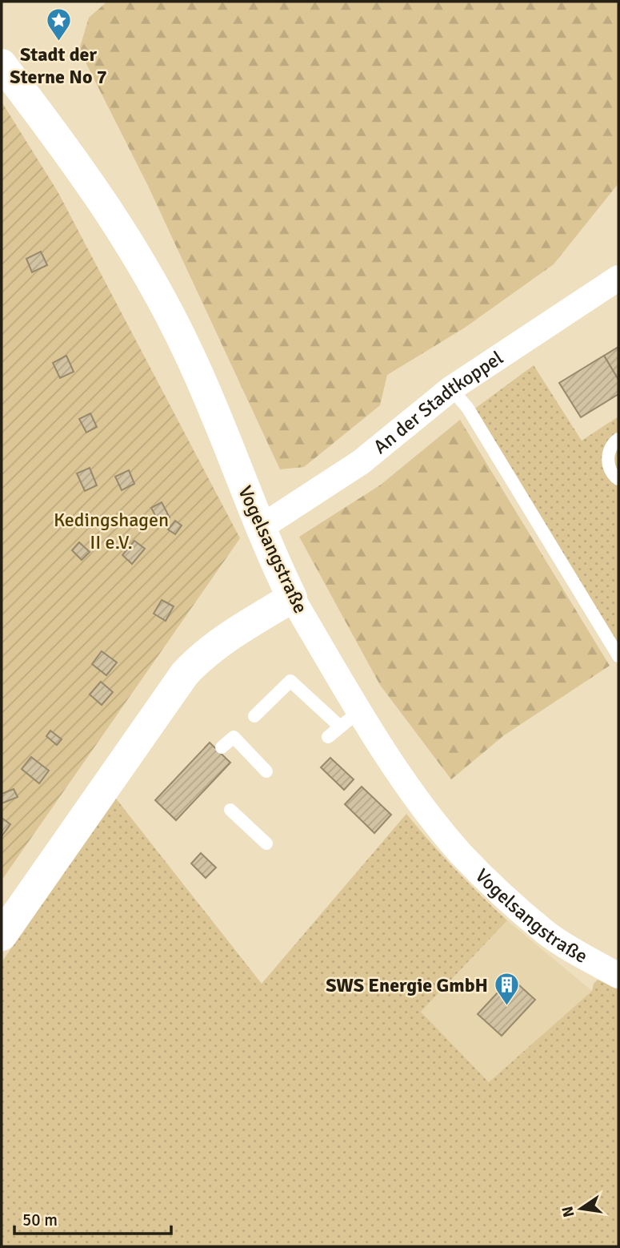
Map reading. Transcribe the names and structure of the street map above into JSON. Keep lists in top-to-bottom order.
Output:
{
  "streets": {
    "street": ["An der Stadtkoppel", "Vogelsangstraße"]
  },
  "crossings": [
    ["An der Stadtkoppel", "Vogelsangstraße"]
  ],
  "parks": ["Kedingshagen II e.V."],
  "places": {
    "place": ["Stadt der Sterne No 7"],
    "building": ["SWS Energie GmbH"]
  },
  "scale_bar": "50 m",
  "north": "left"
}
